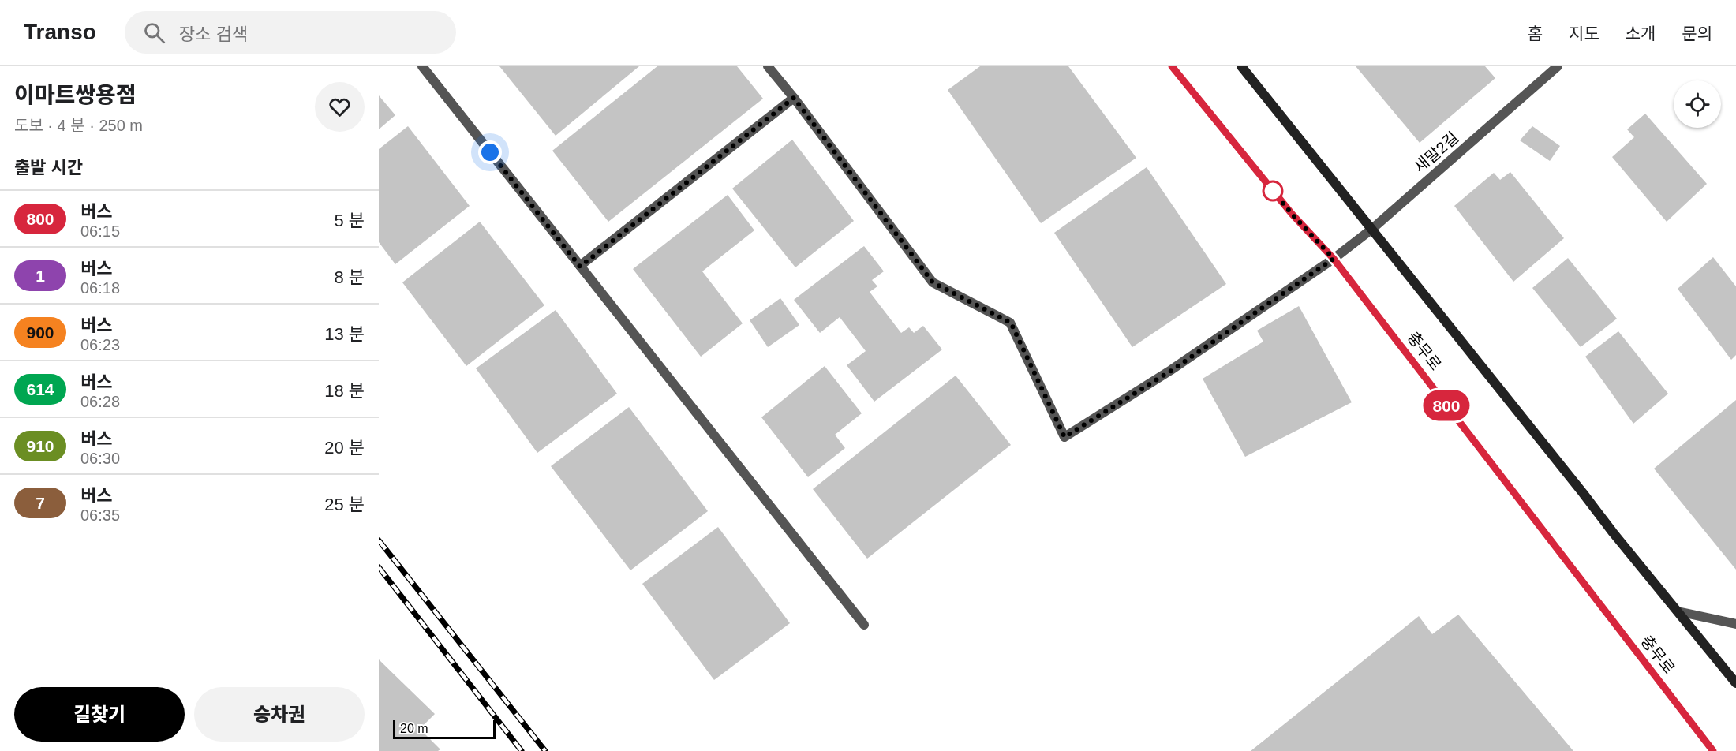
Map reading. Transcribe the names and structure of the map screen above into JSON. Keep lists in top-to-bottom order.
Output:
{
  "streets": {
    "main road": ["충무로"],
    "street": ["새말2길"]
  },
  "crossings": [
    ["새말2길", "충무로"]
  ],
  "lines": ["bus line 800"],
  "scale_bar": "20 m",
  "page": {
    "header": "Transo",
    "search": "장소 검색",
    "nav": [
      "홈",
      "지도",
      "소개",
      "문의"
    ],
    "heading": [
      ["이마트쌍용점", "도보 · 4 분 · 250 m"],
      "출발 시간"
    ],
    "on_map": "800",
    "list": [
      {
        "mark": "800",
        "name": "버스",
        "note": "06:15",
        "value": "5 분"
      },
      {
        "mark": "1",
        "name": "버스",
        "note": "06:18",
        "value": "8 분"
      },
      {
        "mark": "900",
        "name": "버스",
        "note": "06:23",
        "value": "13 분"
      },
      {
        "mark": "614",
        "name": "버스",
        "note": "06:28",
        "value": "18 분"
      },
      {
        "mark": "910",
        "name": "버스",
        "note": "06:30",
        "value": "20 분"
      },
      {
        "mark": "7",
        "name": "버스",
        "note": "06:35",
        "value": "25 분"
      }
    ],
    "buttons": ["길찾기", "승차권"],
    "scale": "20 m"
  }
}
